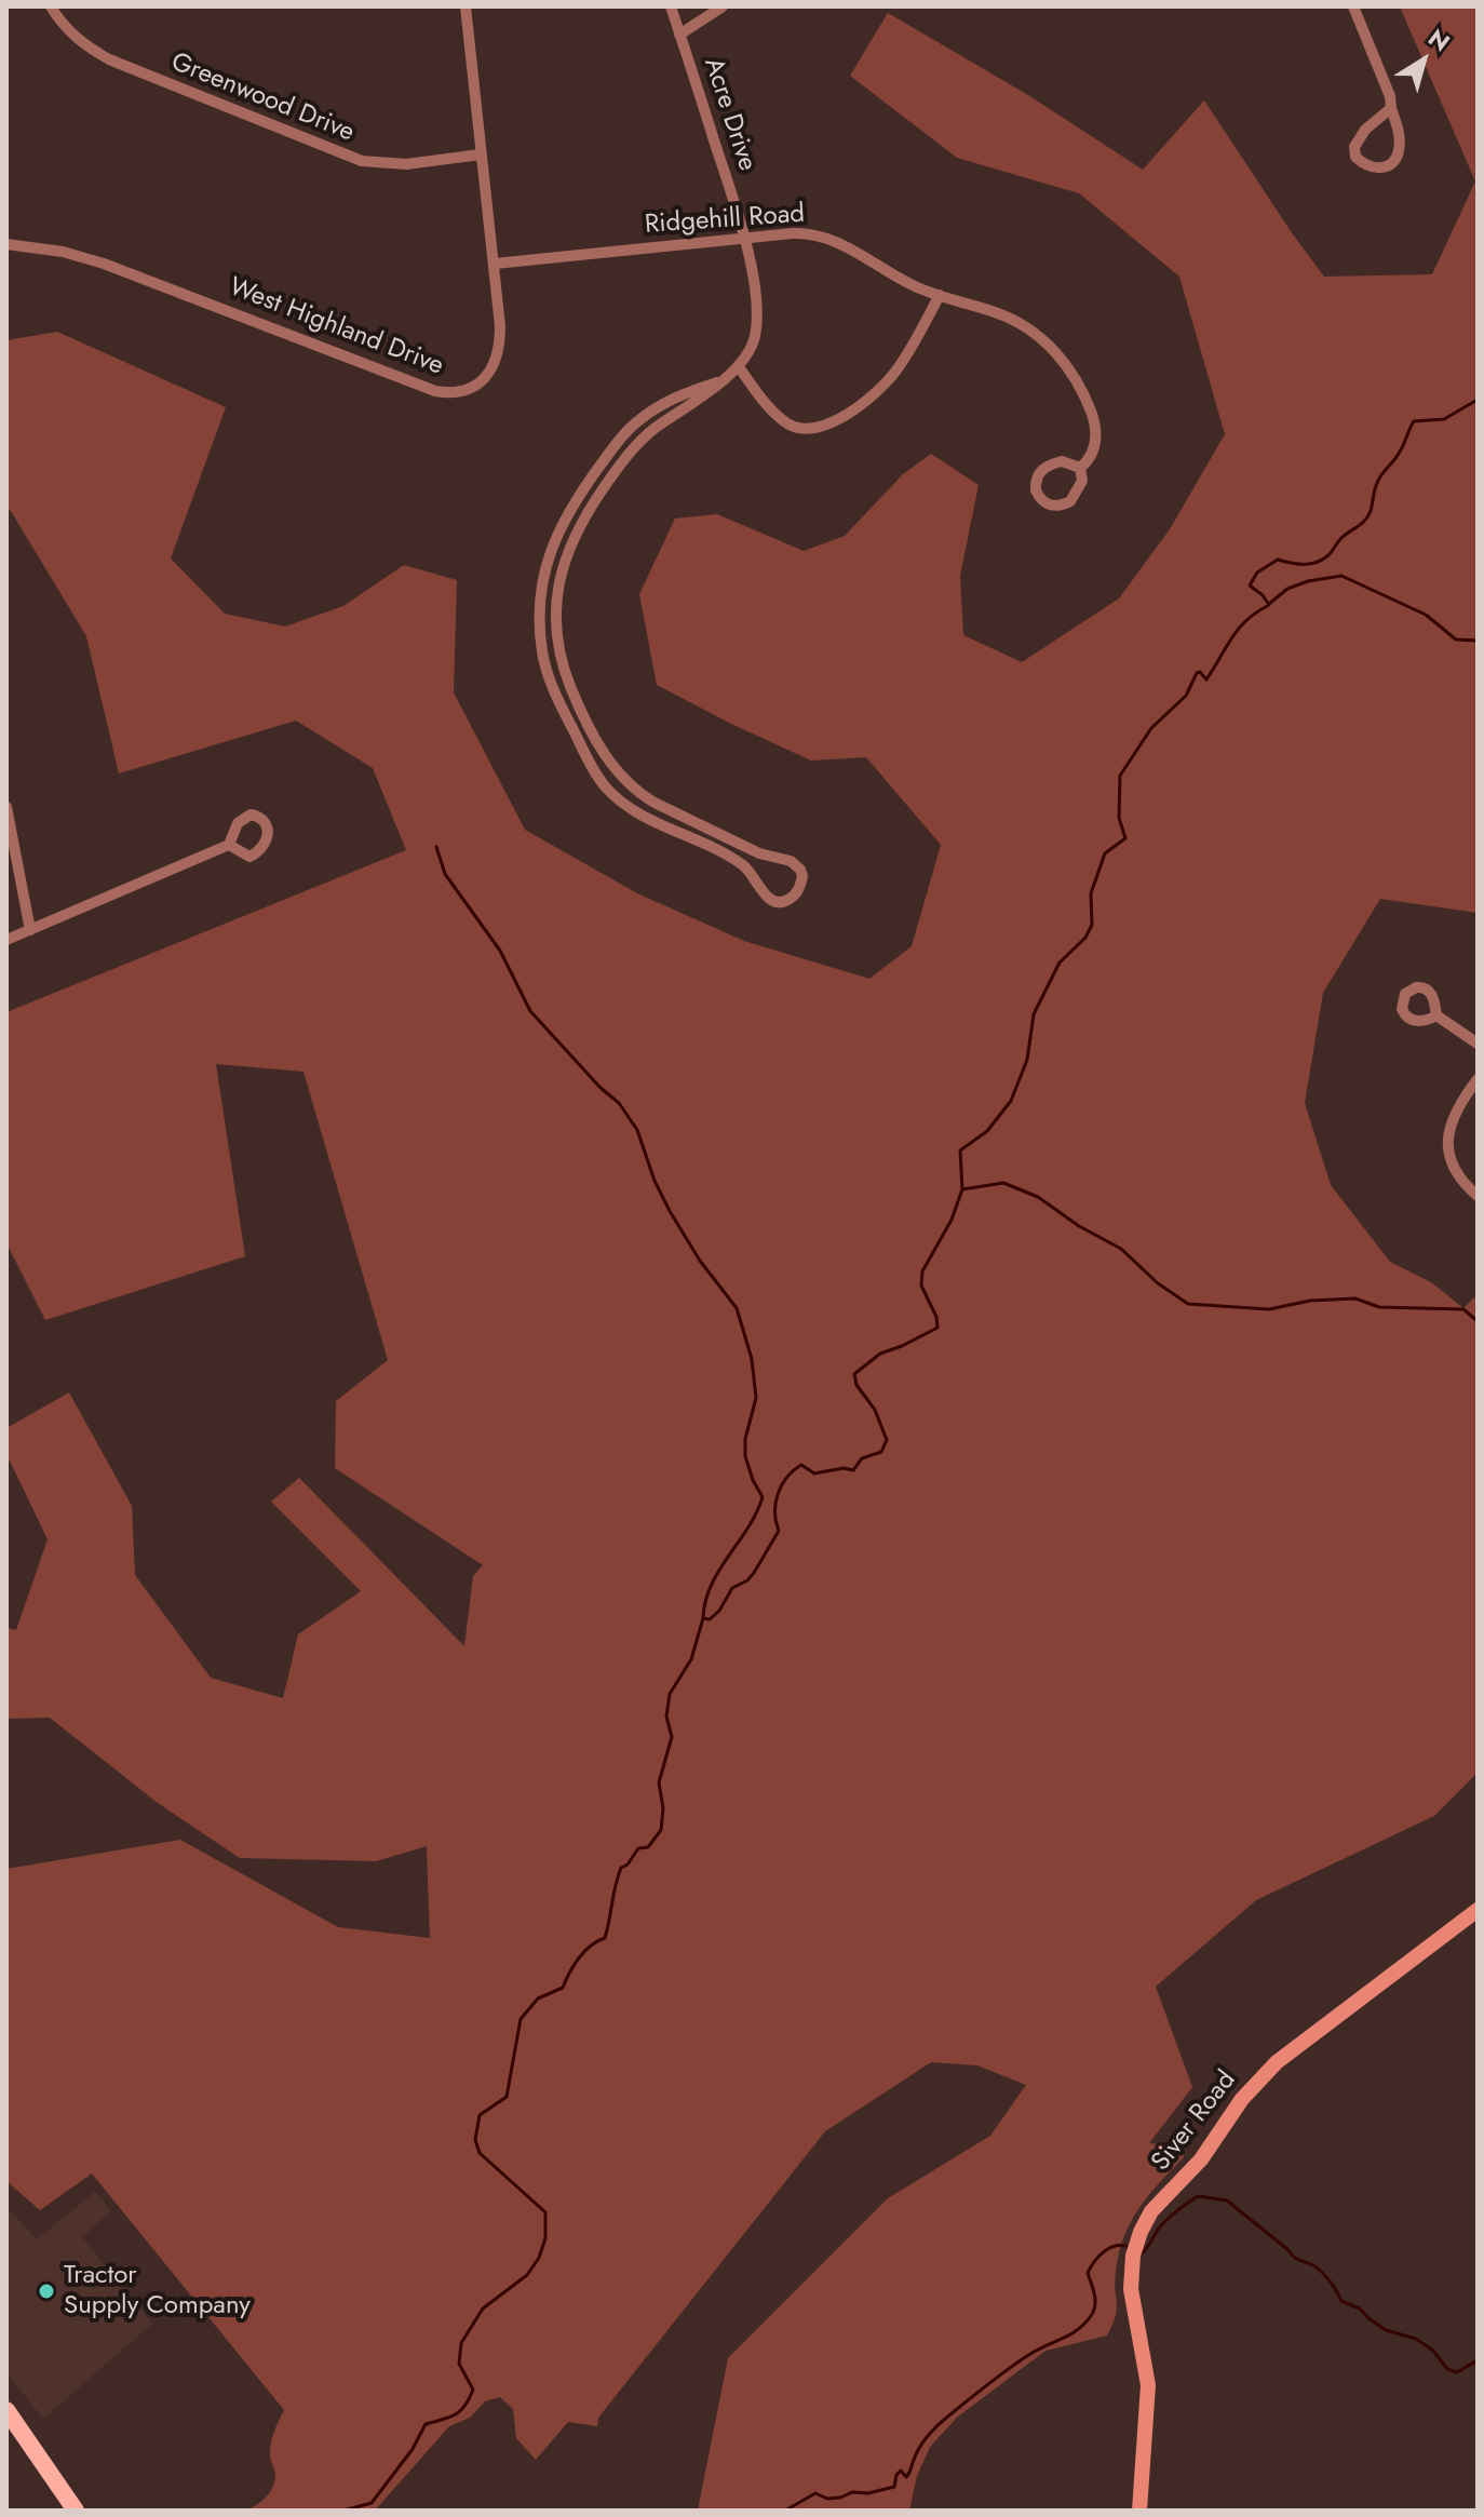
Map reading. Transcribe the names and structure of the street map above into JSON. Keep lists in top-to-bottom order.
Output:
{
  "streets": {
    "street": [
      "Greenwood Drive",
      "Acre Drive",
      "Ridgehill Road",
      "West Highland Drive",
      "Siver Road"
    ]
  },
  "crossings": [
    ["Greenwood Drive", "West Highland Drive"],
    ["Acre Drive", "Ridgehill Road"],
    ["Ridgehill Road", "West Highland Drive"]
  ],
  "places": ["Tractor Supply Company"],
  "north": "top right"
}
